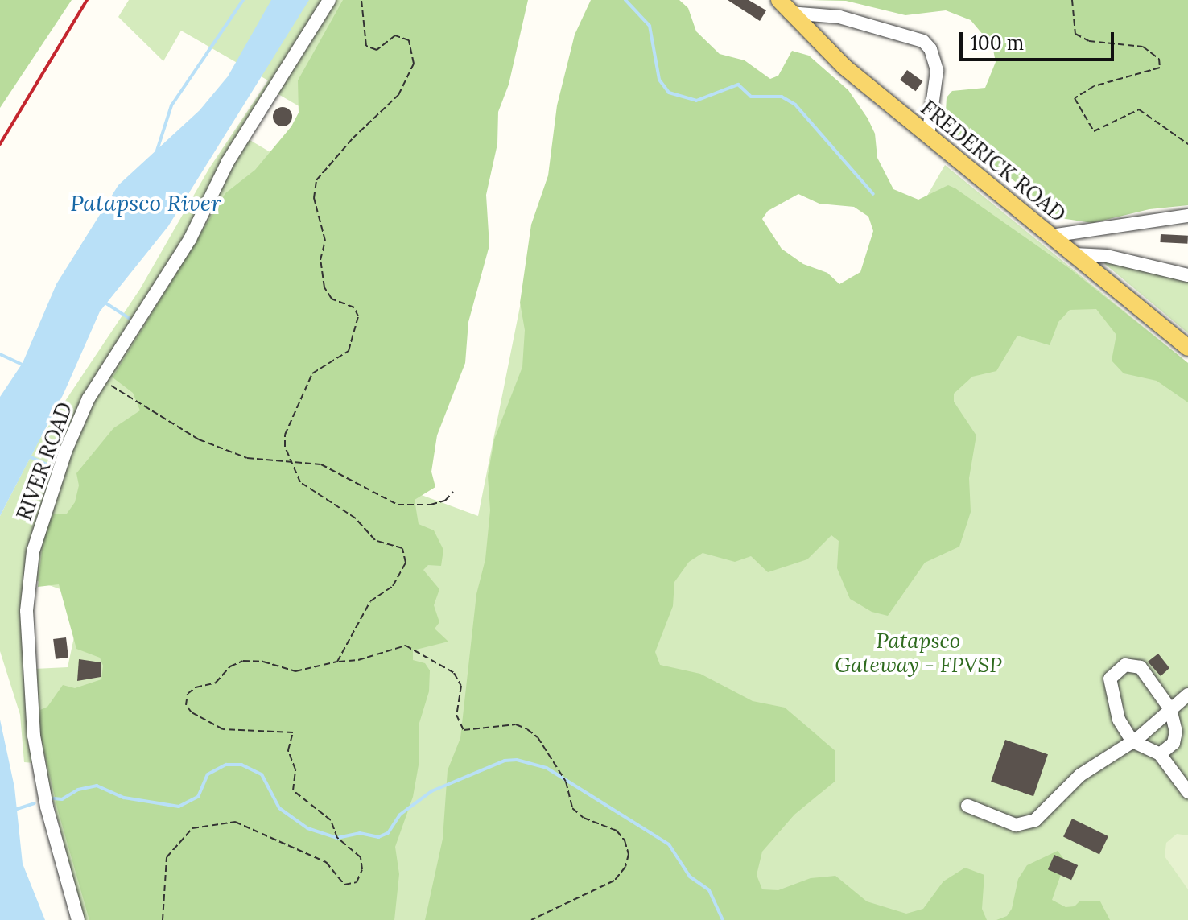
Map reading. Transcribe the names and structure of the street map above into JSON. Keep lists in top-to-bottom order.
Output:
{
  "streets": {
    "main road": ["FREDERICK ROAD"],
    "street": ["RIVER ROAD"]
  },
  "water": ["Patapsco River"],
  "parks": ["Patapsco Gateway - FPVSP"],
  "scale_bar": "100 m"
}
